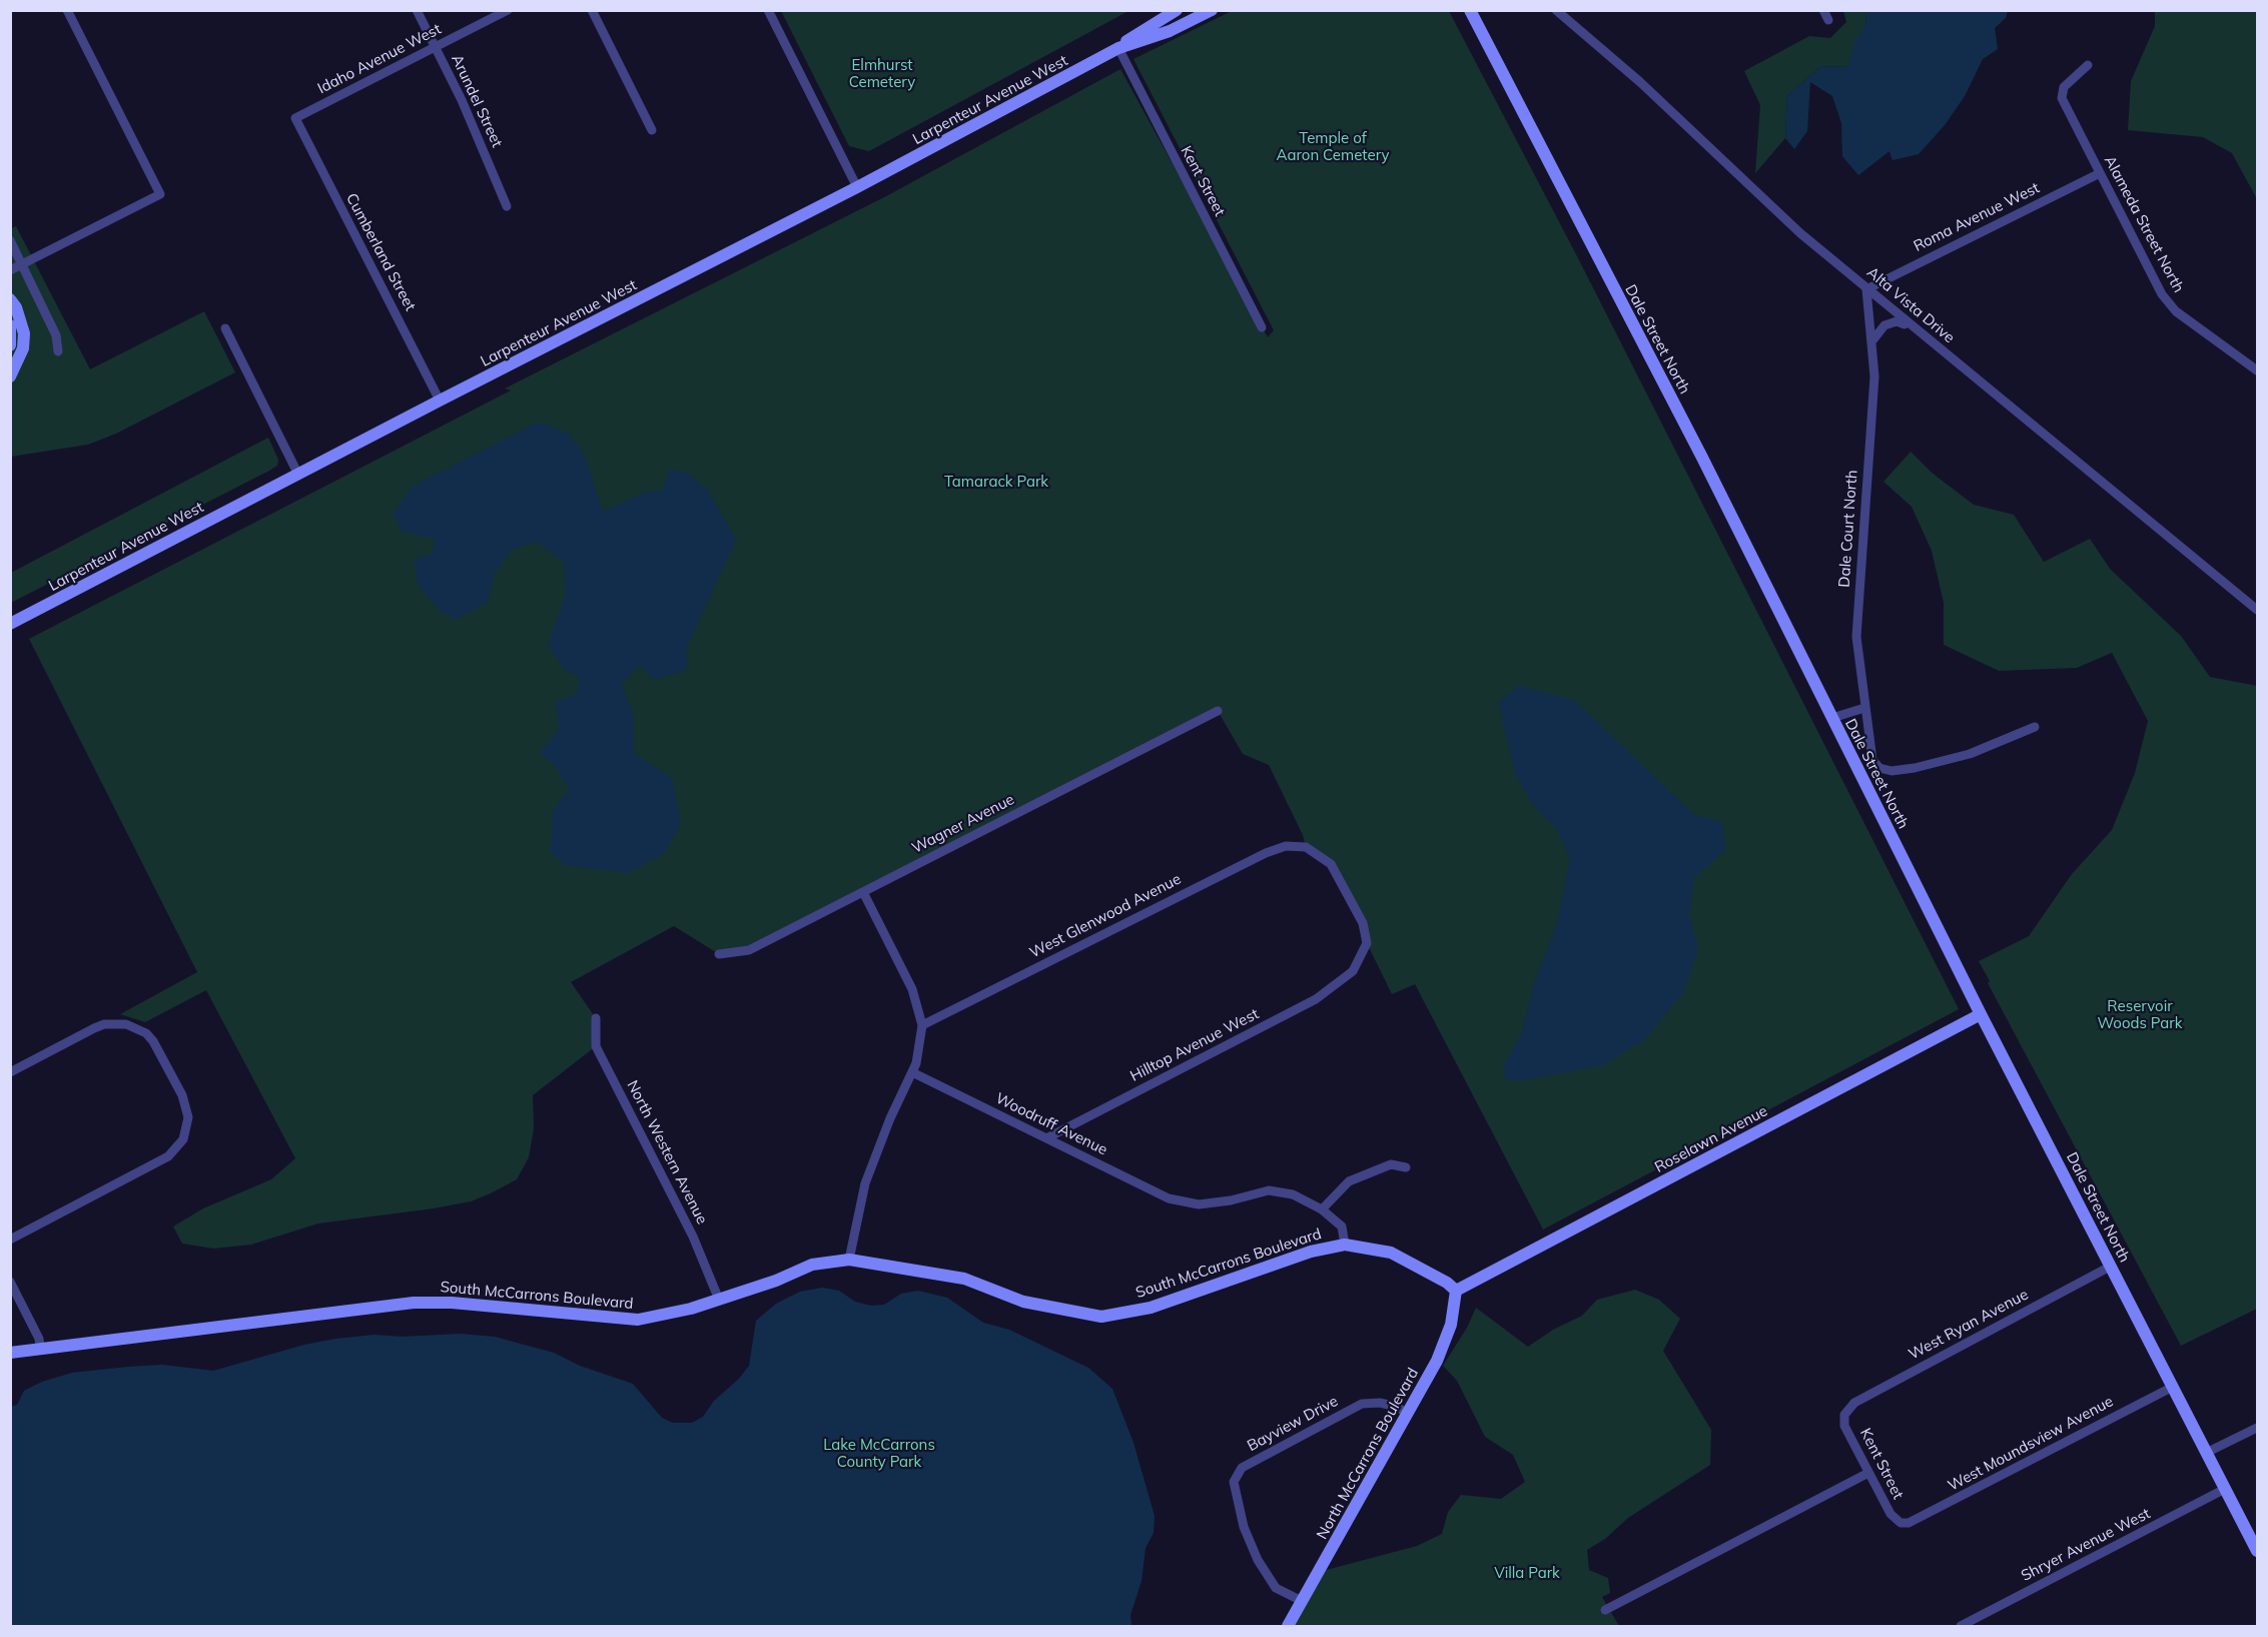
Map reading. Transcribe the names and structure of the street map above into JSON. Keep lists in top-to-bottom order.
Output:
{
  "streets": {
    "main road": [
      "Larpenteur Avenue West",
      "Dale Street North",
      "Roselawn Avenue",
      "South McCarrons Boulevard",
      "North McCarrons Boulevard"
    ],
    "street": [
      "Idaho Avenue West",
      "Arundel Street",
      "Kent Street",
      "Roma Avenue West",
      "Alameda Street North",
      "Cumberland Street",
      "Alta Vista Drive",
      "Dale Court North",
      "Wagner Avenue",
      "West Glenwood Avenue",
      "Hilltop Avenue West",
      "Woodruff Avenue",
      "North Western Avenue",
      "West Ryan Avenue",
      "Bayview Drive",
      "West Moundsview Avenue",
      "Shryer Avenue West"
    ]
  },
  "crossings": [
    ["Idaho Avenue West", "Arundel Street"],
    ["Idaho Avenue West", "Cumberland Street"],
    ["Larpenteur Avenue West", "Kent Street"],
    ["Larpenteur Avenue West", "Cumberland Street"],
    ["Kent Street", "West Ryan Avenue"],
    ["Kent Street", "West Moundsview Avenue"],
    ["Roma Avenue West", "Alameda Street North"],
    ["Roma Avenue West", "Alta Vista Drive"],
    ["Roma Avenue West", "Dale Court North"],
    ["Alta Vista Drive", "Dale Court North"],
    ["Dale Street North", "Roselawn Avenue"],
    ["Dale Street North", "West Ryan Avenue"],
    ["Dale Street North", "West Moundsview Avenue"],
    ["Dale Street North", "Shryer Avenue West"],
    ["West Glenwood Avenue", "Hilltop Avenue West"],
    ["Hilltop Avenue West", "Woodruff Avenue"],
    ["Woodruff Avenue", "South McCarrons Boulevard"],
    ["Roselawn Avenue", "South McCarrons Boulevard"],
    ["Roselawn Avenue", "North McCarrons Boulevard"],
    ["North Western Avenue", "South McCarrons Boulevard"],
    ["South McCarrons Boulevard", "North McCarrons Boulevard"],
    ["Bayview Drive", "North McCarrons Boulevard"]
  ],
  "parks": [
    "Elmhurst Cemetery",
    "Temple of Aaron Cemetery",
    "Tamarack Park",
    "Reservoir Woods Park",
    "Lake McCarrons County Park",
    "Villa Park"
  ]
}
